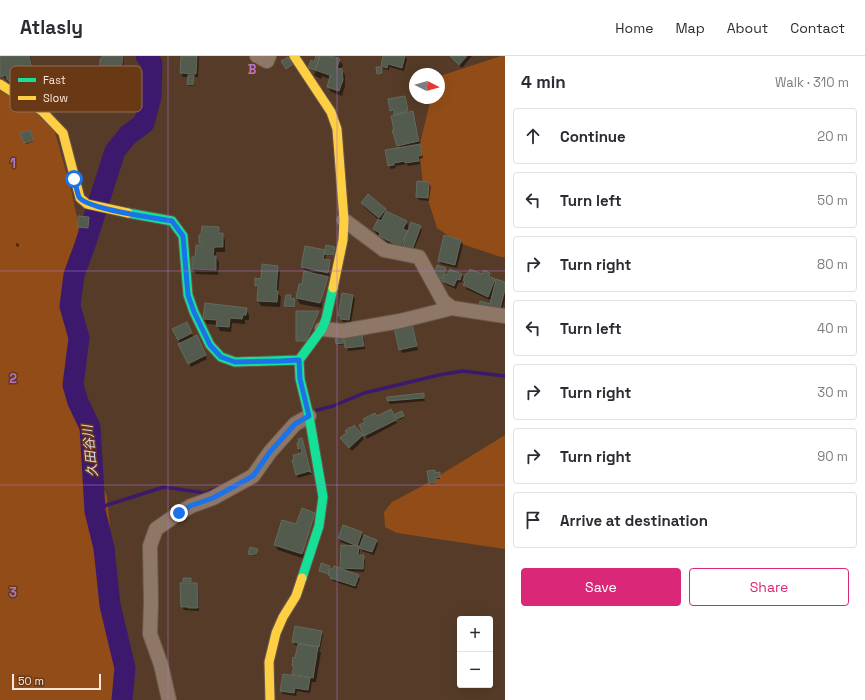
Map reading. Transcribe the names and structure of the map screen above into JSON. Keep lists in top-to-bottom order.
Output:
{
  "water": ["久田谷川"],
  "legend": ["Fast", "Slow"],
  "scale_bar": "50 m",
  "north": "right",
  "page": {
    "header": "Atlasly",
    "nav": [
      "Home",
      "Map",
      "About",
      "Contact"
    ],
    "heading": ["4 min", "Walk · 310 m"],
    "list": [
      ["Continue", "20 m"],
      ["Turn left", "50 m"],
      ["Turn right", "80 m"],
      ["Turn left", "40 m"],
      ["Turn right", "30 m"],
      ["Turn right", "90 m"],
      "Arrive at destination"
    ],
    "buttons": ["Save", "Share"],
    "map_buttons": ["+", "−"],
    "scale": "50 m"
  },
  "grid": {
    "columns": ["B"],
    "rows": ["1", "2", "3"]
  }
}
